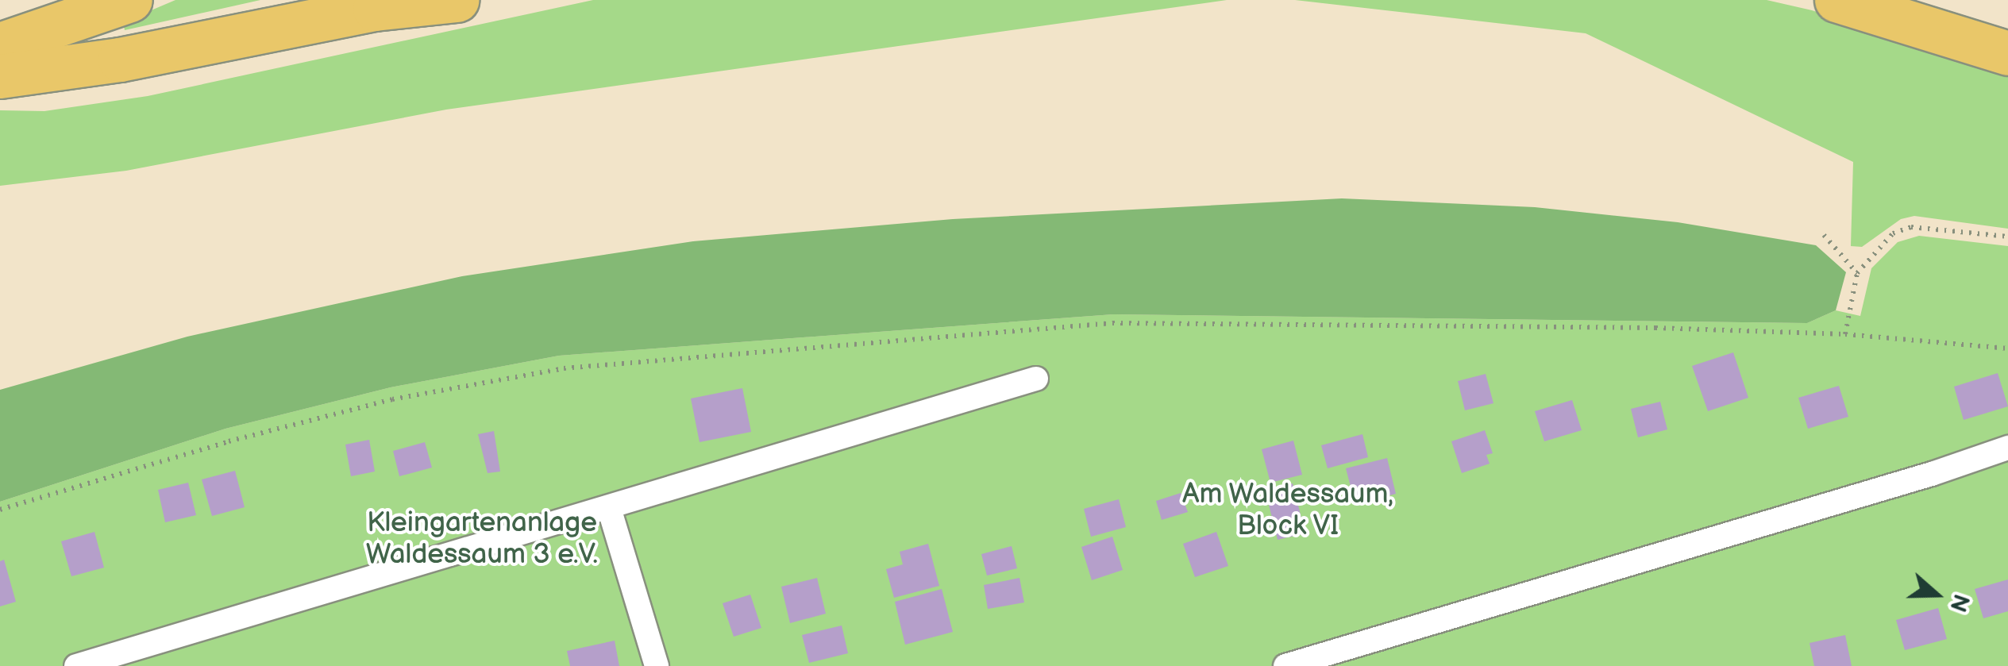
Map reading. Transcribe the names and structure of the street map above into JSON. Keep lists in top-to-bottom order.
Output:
{
  "parks": ["Am Waldessaum, Block VI", "Kleingartenanlage Waldessaum 3 e.V."],
  "north": "right"
}
